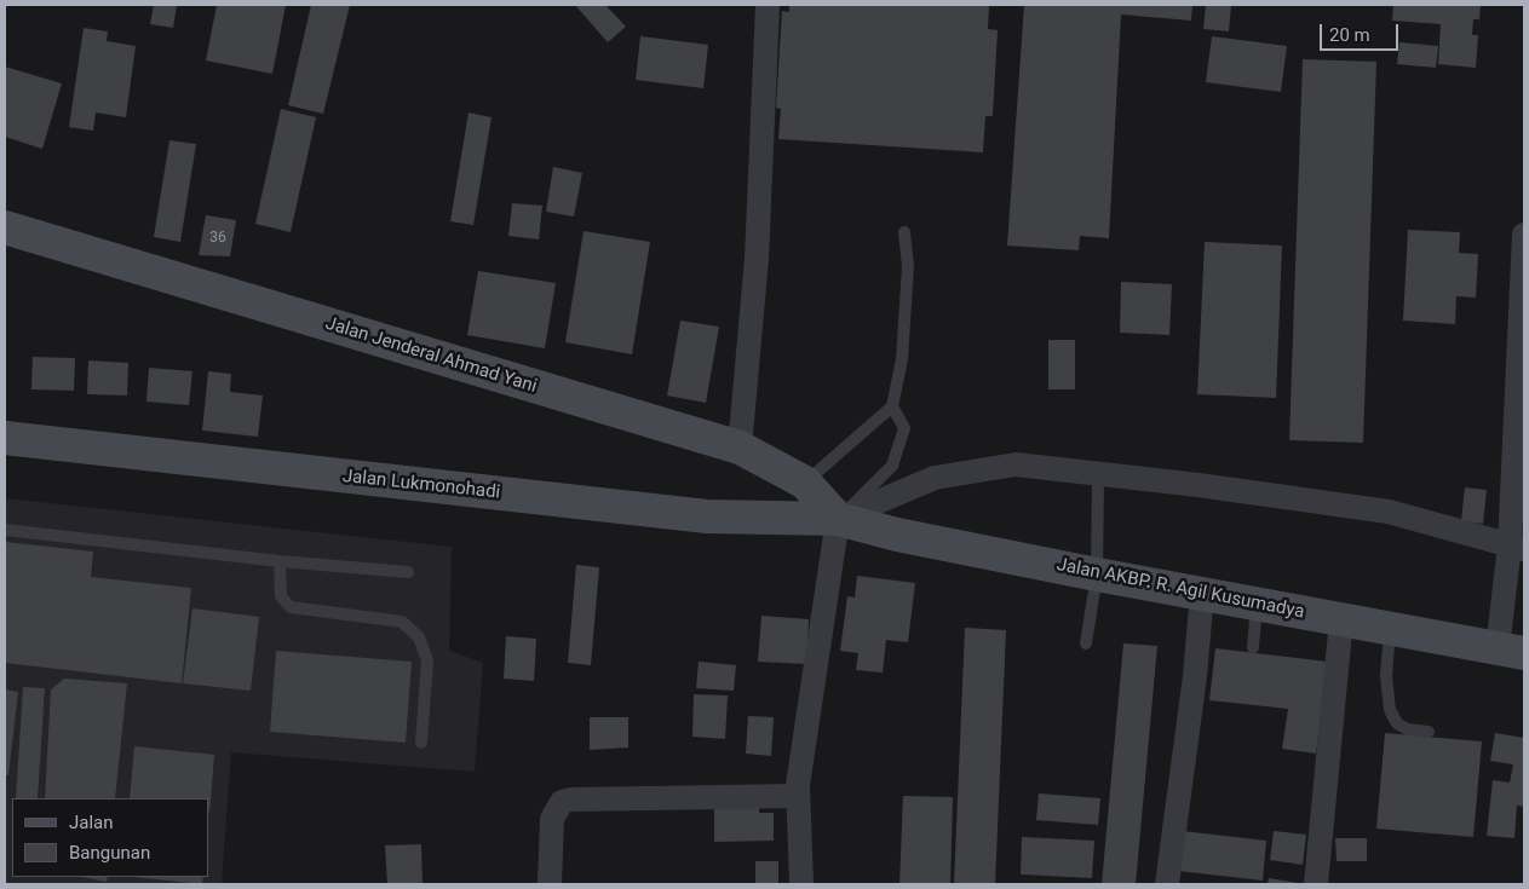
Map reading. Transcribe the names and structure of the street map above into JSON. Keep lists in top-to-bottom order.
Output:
{
  "streets": {
    "main road": ["Jalan Jenderal Ahmad Yani", "Jalan Lukmonohadi", "Jalan AKBP. R. Agil Kusumadya"]
  },
  "crossings": [
    ["Jalan Jenderal Ahmad Yani", "Jalan Lukmonohadi"],
    ["Jalan Jenderal Ahmad Yani", "Jalan AKBP. R. Agil Kusumadya"],
    ["Jalan Lukmonohadi", "Jalan AKBP. R. Agil Kusumadya"]
  ],
  "house_numbers": ["36"],
  "legend": ["Jalan", "Bangunan"],
  "scale_bar": "20 m"
}
